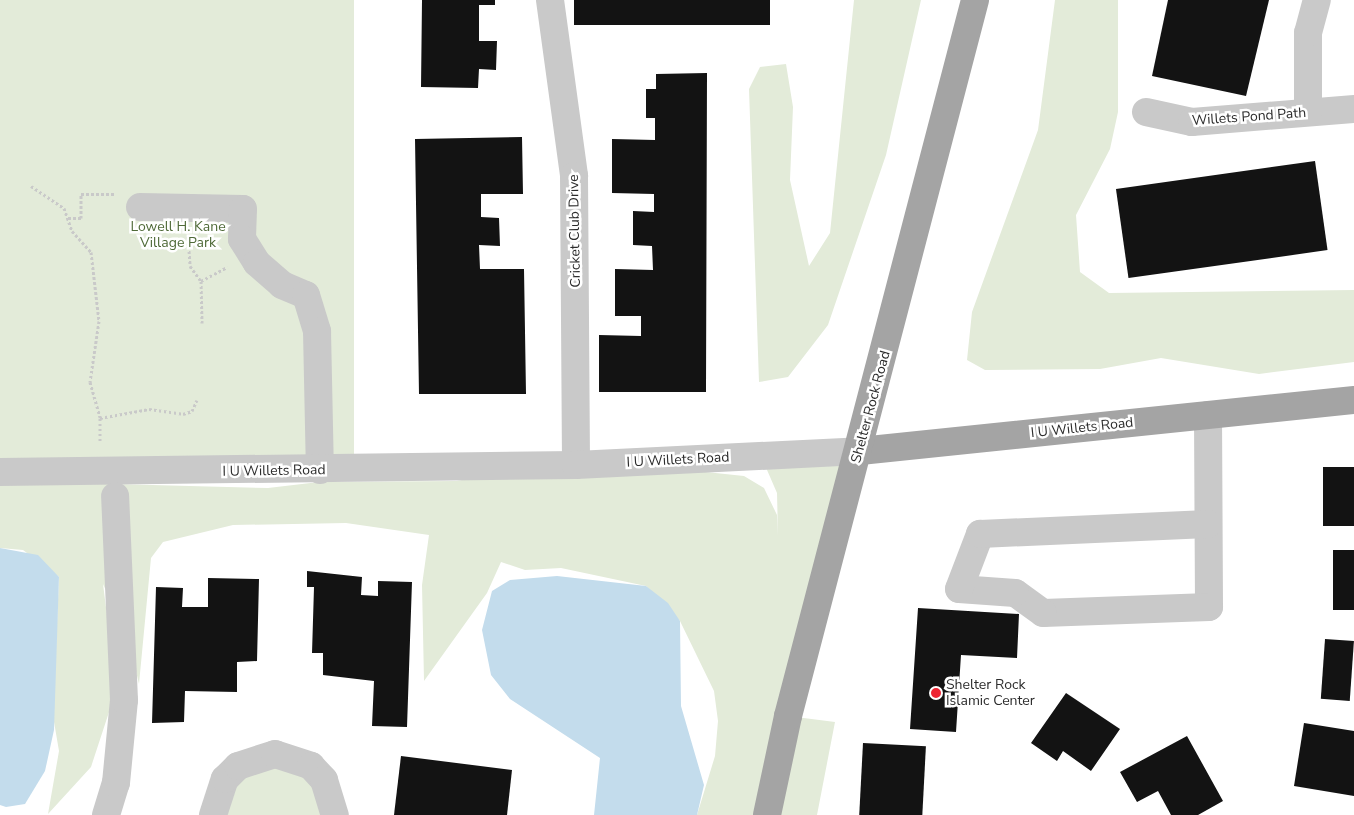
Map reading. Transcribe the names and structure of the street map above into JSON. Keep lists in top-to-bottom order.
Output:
{
  "streets": {
    "main road": ["Shelter Rock Road", "I U Willets Road"],
    "street": ["Willets Pond Path", "Cricket Club Drive"]
  },
  "crossings": [
    ["Cricket Club Drive", "I U Willets Road"],
    ["Shelter Rock Road", "I U Willets Road"]
  ],
  "parks": ["Lowell H. Kane Village Park"],
  "places": ["Shelter Rock Islamic Center"]
}
